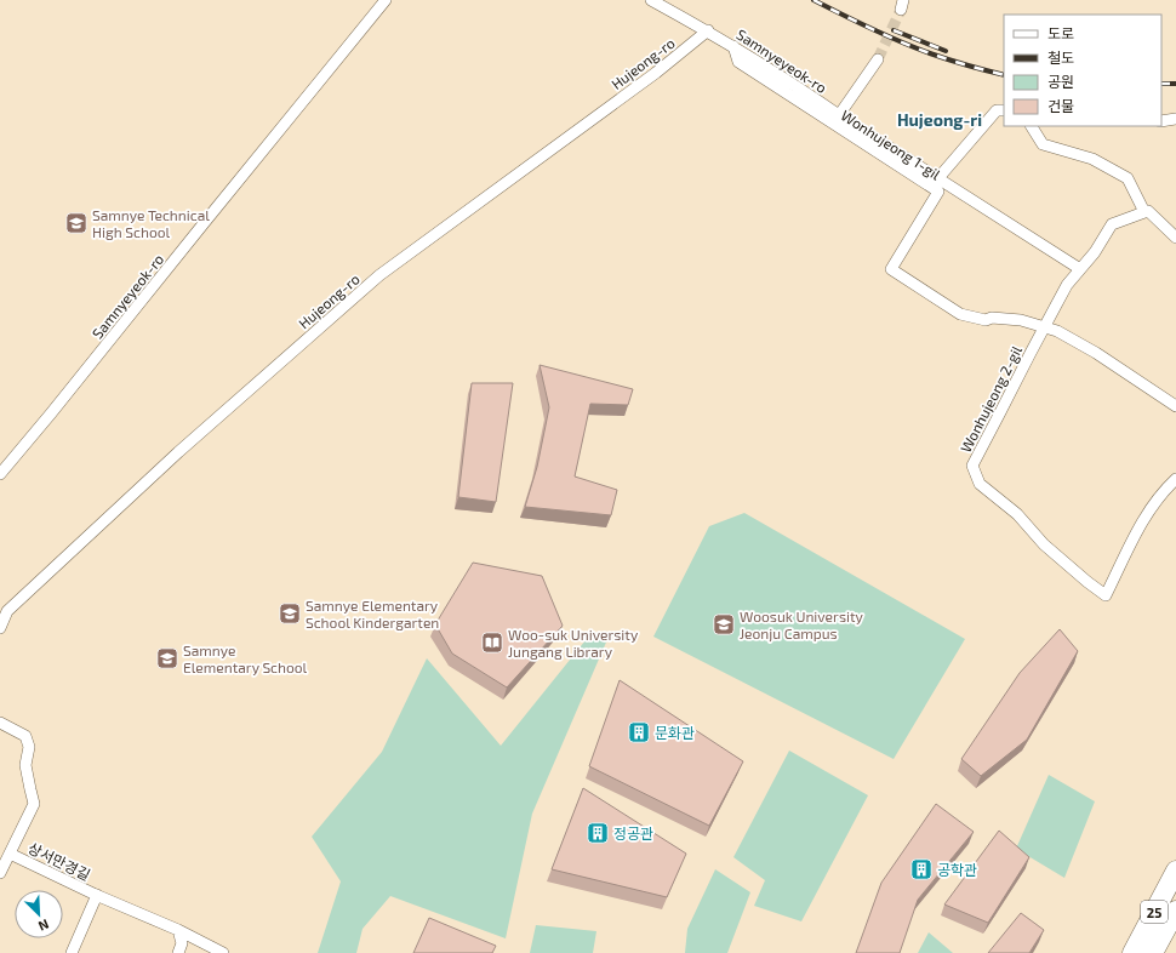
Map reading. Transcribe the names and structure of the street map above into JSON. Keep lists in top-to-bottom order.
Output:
{
  "streets": {
    "highway": ["25"],
    "street": [
      "Samnyeyeok-ro",
      "Hujeong-ro",
      "Wonhujeong 1-gil",
      "Wonhujeong 2-gil",
      "상서만경길"
    ]
  },
  "crossings": [
    ["Samnyeyeok-ro", "Hujeong-ro"],
    ["Samnyeyeok-ro", "Wonhujeong 1-gil"],
    ["Samnyeyeok-ro", "Wonhujeong 2-gil"],
    ["Wonhujeong 1-gil", "Wonhujeong 2-gil"]
  ],
  "districts": ["Hujeong-ri"],
  "places": {
    "school or university": [
      "Samnye Technical High School",
      "Samnye Elementary School Kindergarten",
      "Woosuk University Jeonju Campus",
      "Samnye Elementary School"
    ],
    "library": ["Woo-suk University Jungang Library"],
    "building": ["문화관", "정공관", "공학관"]
  },
  "legend": [
    "도로",
    "철도",
    "공원",
    "건물"
  ],
  "north": "bottom right"
}
